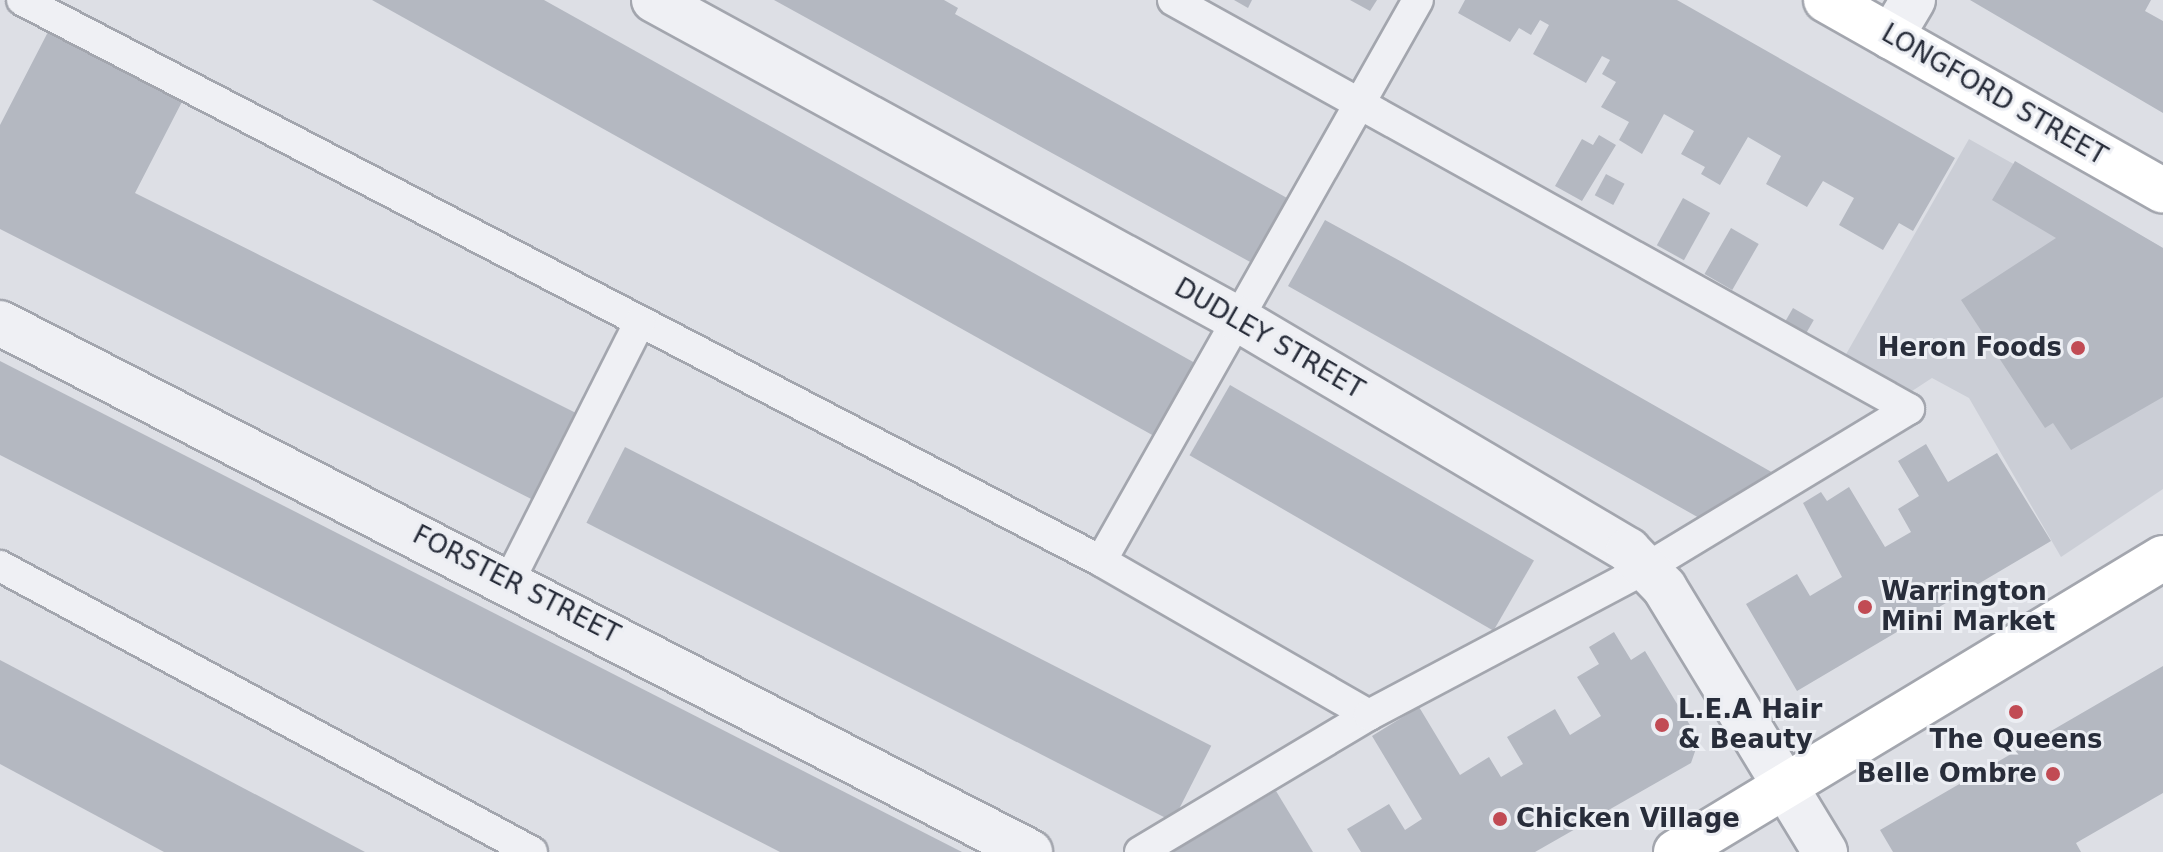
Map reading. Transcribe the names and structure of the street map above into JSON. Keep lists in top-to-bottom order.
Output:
{
  "streets": {
    "street": ["LONGFORD STREET", "DUDLEY STREET", "FORSTER STREET"]
  },
  "places": [
    "Heron Foods",
    "Warrington Mini Market",
    "The Queens",
    "L.E.A Hair & Beauty",
    "Belle Ombre",
    "Chicken Village"
  ]
}
